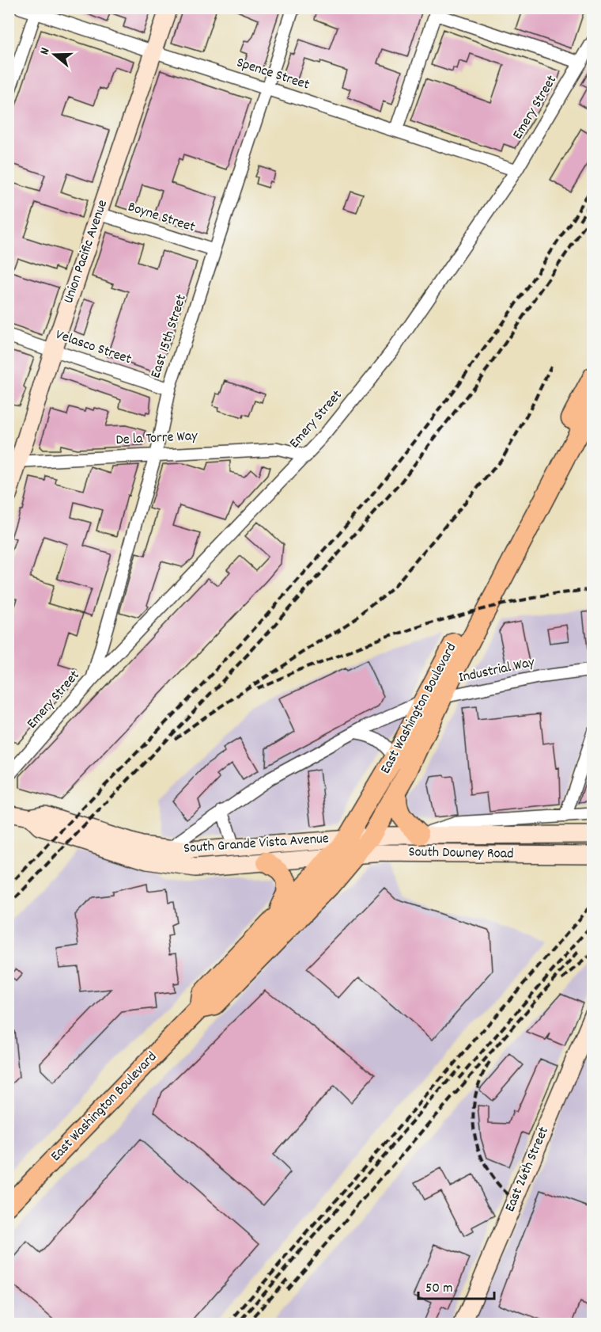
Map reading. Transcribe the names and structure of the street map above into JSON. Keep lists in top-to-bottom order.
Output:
{
  "streets": {
    "main road": [
      "Union Pacific Avenue",
      "East Washington Boulevard",
      "South Grande Vista Avenue",
      "South Downey Road",
      "East 26th Street"
    ],
    "street": [
      "Spence Street",
      "Emery Street",
      "Boyne Street",
      "East 15th Street",
      "Velasco Street",
      "De la Torre Way",
      "Industrial Way"
    ]
  },
  "crossings": [
    ["Spence Street", "Emery Street"],
    ["Spence Street", "Union Pacific Avenue"],
    ["Spence Street", "East 15th Street"],
    ["Emery Street", "East 15th Street"],
    ["Emery Street", "De la Torre Way"],
    ["Boyne Street", "Union Pacific Avenue"],
    ["Boyne Street", "East 15th Street"],
    ["Union Pacific Avenue", "Velasco Street"],
    ["Union Pacific Avenue", "De la Torre Way"],
    ["East 15th Street", "Velasco Street"],
    ["East 15th Street", "De la Torre Way"],
    ["Industrial Way", "East Washington Boulevard"],
    ["Industrial Way", "South Grande Vista Avenue"],
    ["East Washington Boulevard", "South Grande Vista Avenue"],
    ["East Washington Boulevard", "South Downey Road"],
    ["South Grande Vista Avenue", "South Downey Road"]
  ],
  "scale_bar": "50 m",
  "north": "left"
}
